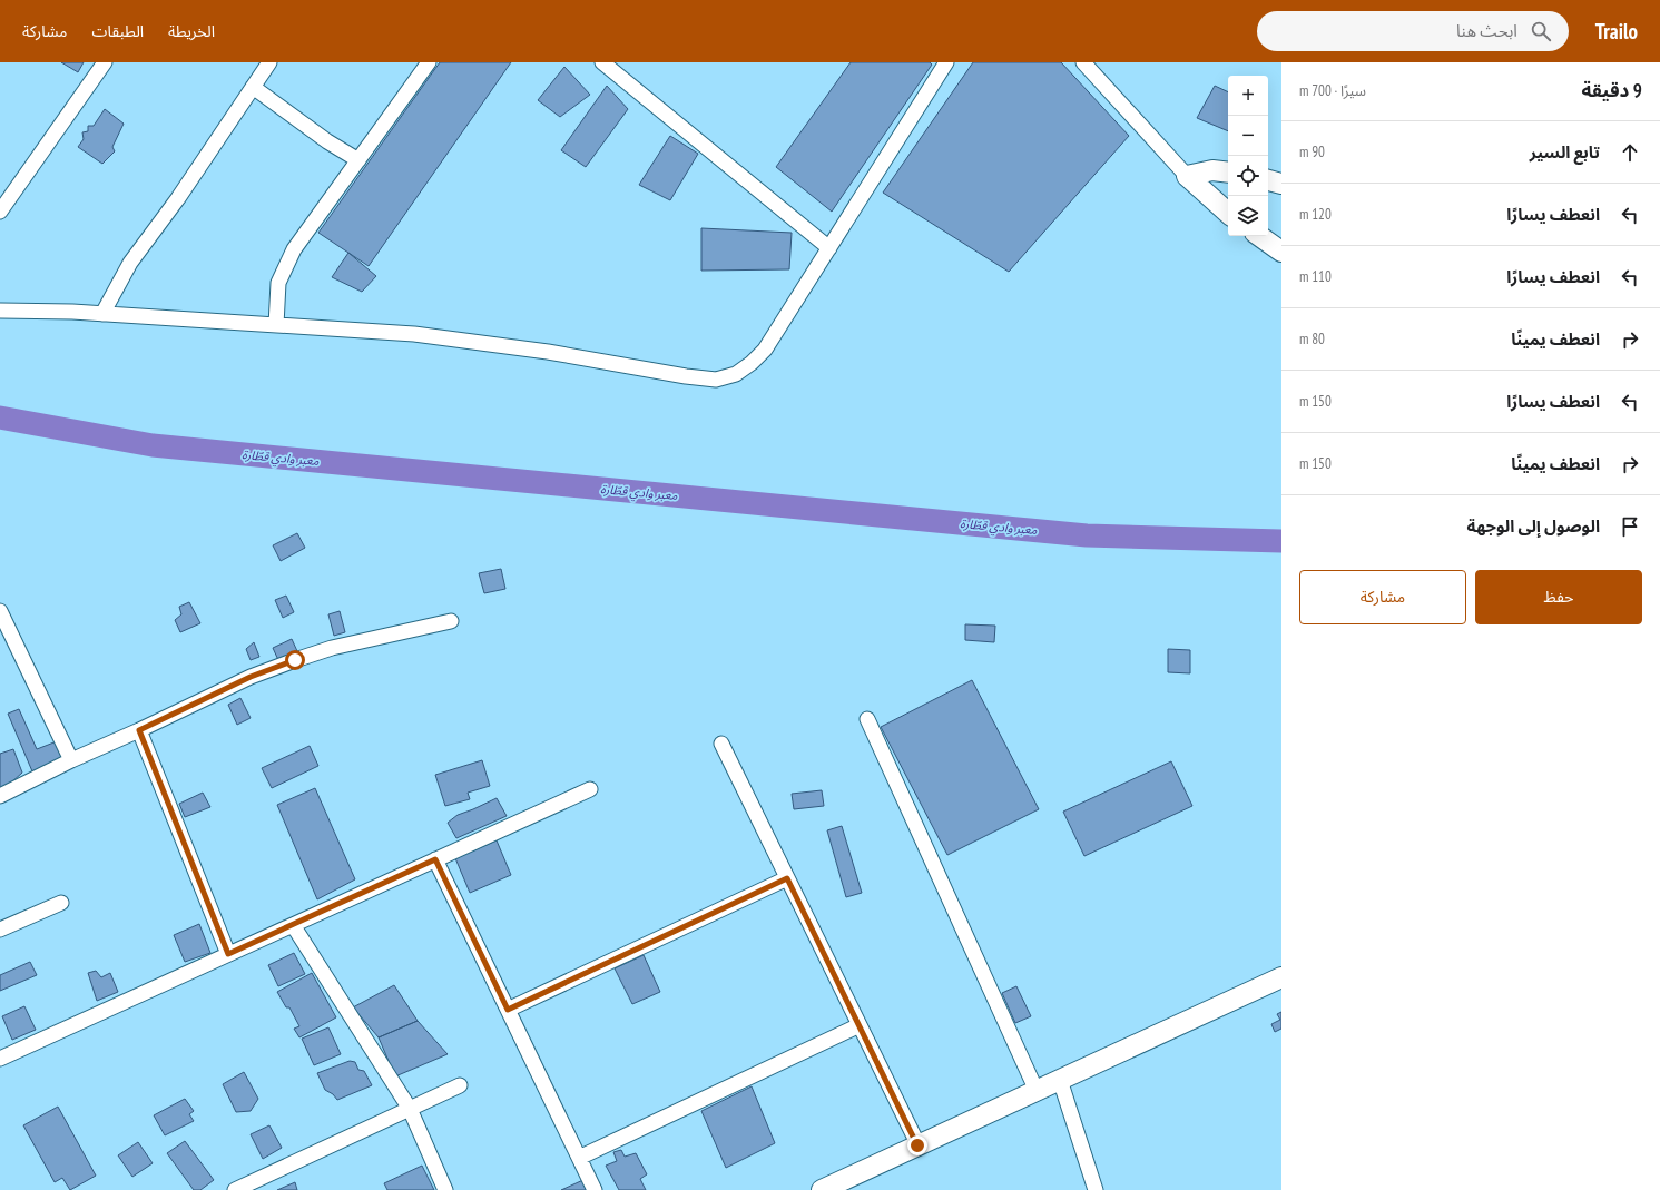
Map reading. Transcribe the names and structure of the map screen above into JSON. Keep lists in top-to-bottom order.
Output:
{
  "water": ["معبر وادي قطّارة"],
  "page": {
    "header": "Trailo",
    "search": "ابحث هنا",
    "nav": ["الخريطة", "الطبقات", "مشاركة"],
    "heading": ["9 دقيقة", "سيرًا · 700 m"],
    "map_buttons": ["+", "−"],
    "list": [
      ["تابع السير", "90 m"],
      ["انعطف يسارًا", "120 m"],
      ["انعطف يسارًا", "110 m"],
      ["انعطف يمينًا", "80 m"],
      ["انعطف يسارًا", "150 m"],
      ["انعطف يمينًا", "150 m"],
      "الوصول إلى الوجهة"
    ],
    "buttons": ["حفظ", "مشاركة"]
  }
}
